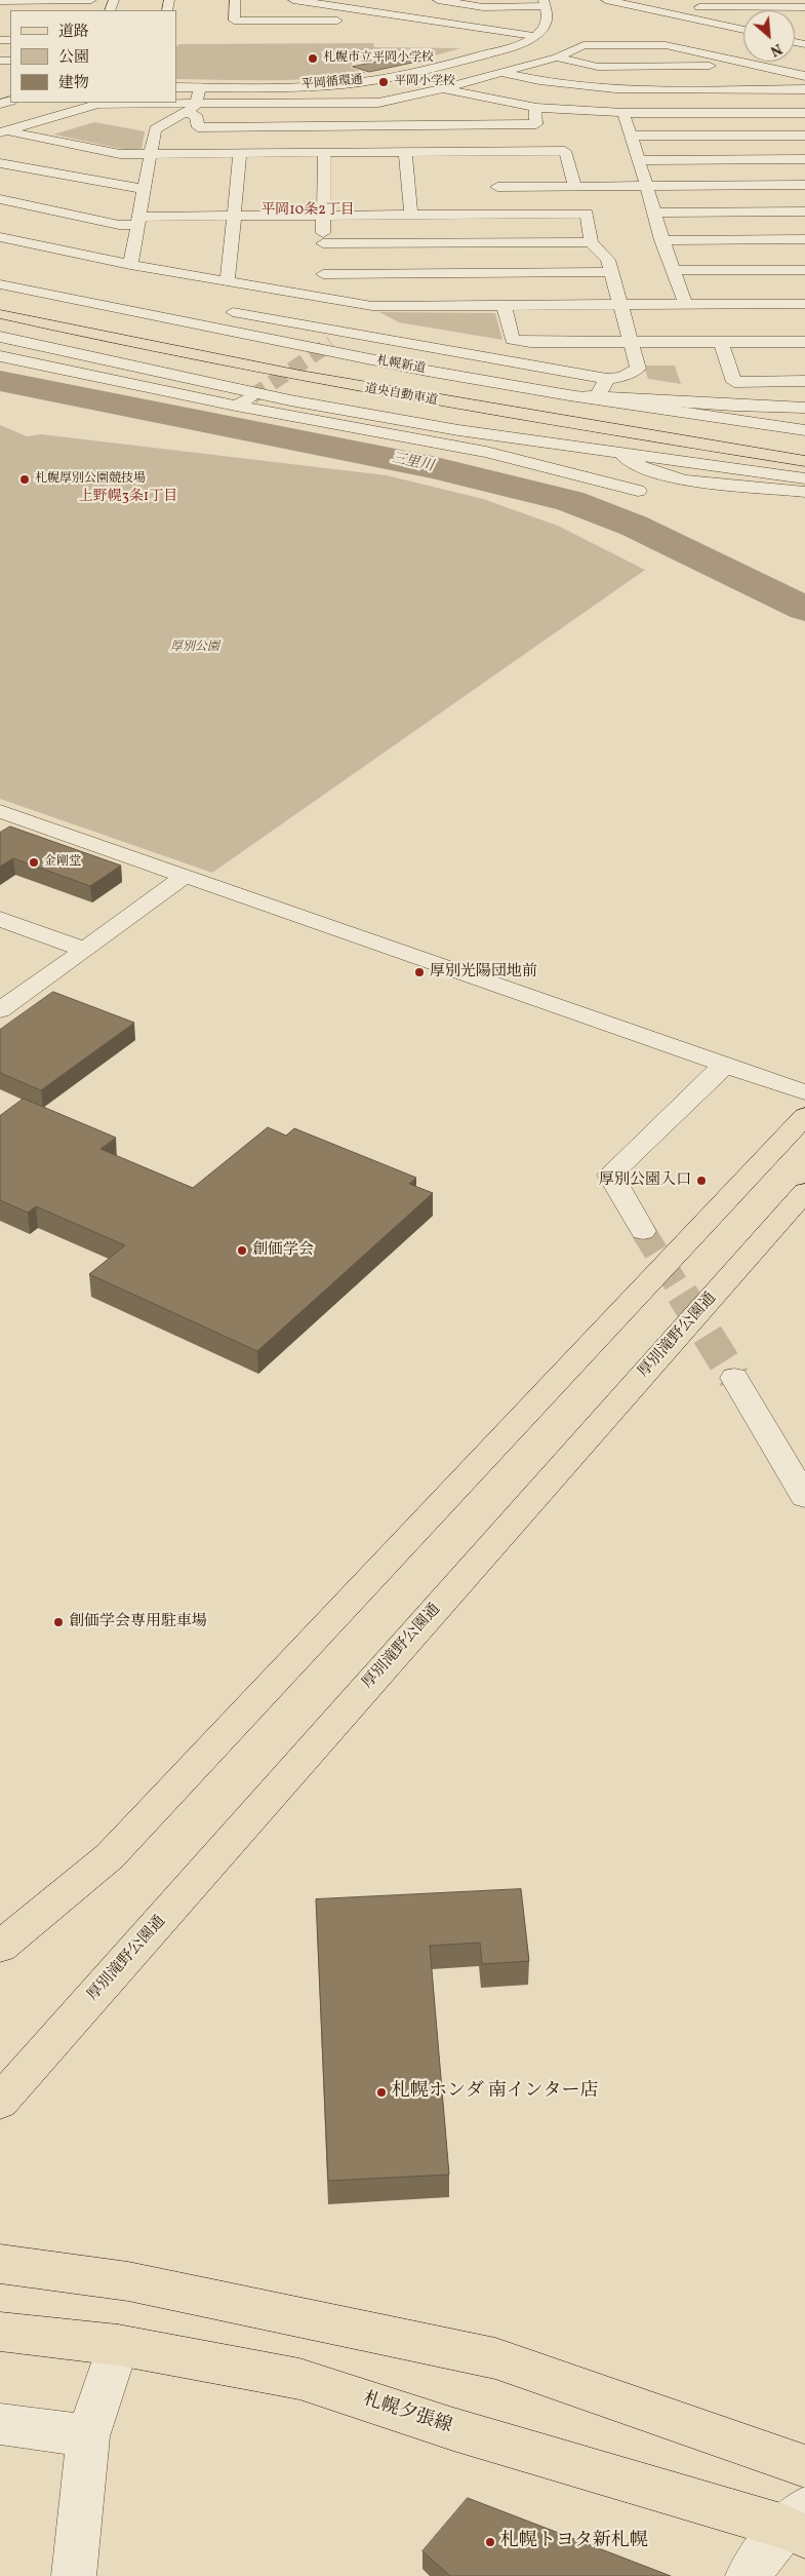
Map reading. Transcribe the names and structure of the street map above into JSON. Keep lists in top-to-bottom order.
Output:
{
  "streets": {
    "main road": ["道央自動車道", "厚別滝野公園通", "札幌夕張線"],
    "street": ["平岡循環通", "札幌新道"]
  },
  "districts": ["平岡10条2丁目", "上野幌3条1丁目"],
  "water": ["三里川"],
  "parks": ["厚別公園"],
  "places": [
    "札幌市立平岡小学校",
    "平岡小学校",
    "札幌厚別公園競技場",
    "金剛堂",
    "厚別光陽団地前",
    "厚別公園入口",
    "創価学会",
    "創価学会専用駐車場",
    "札幌ホンダ 南インター店",
    "札幌トヨタ新札幌"
  ],
  "legend": ["道路", "公園", "建物"],
  "north": "bottom right"
}
